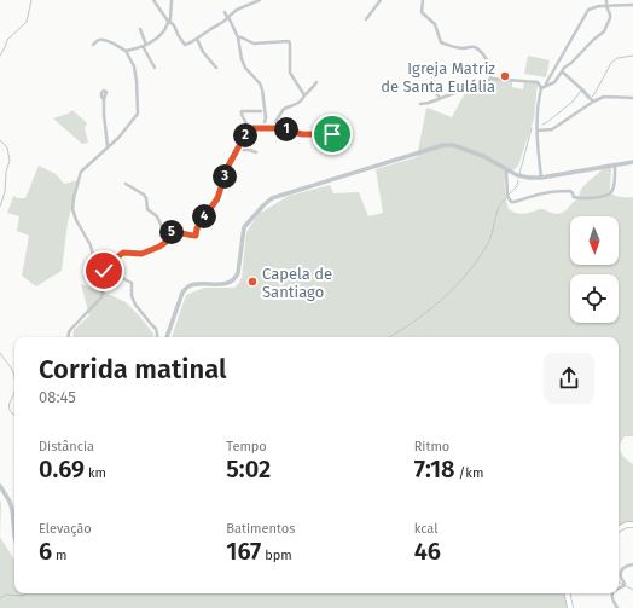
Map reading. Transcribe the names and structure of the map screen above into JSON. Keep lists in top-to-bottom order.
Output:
{
  "places": ["Igreja Matriz de Santa Eulália", "Capela de Santiago"],
  "north": "bottom",
  "page": {
    "pins": [
      "1",
      "2",
      "3",
      "4",
      "5"
    ],
    "heading": ["Corrida matinal", "08:45"],
    "stats": [
      ["Distância", "0.69 km"],
      ["Tempo", "5:02"],
      ["Ritmo", "7:18 /km"],
      ["Elevação", "6 m"],
      ["Batimentos", "167 bpm"],
      ["kcal", "46"]
    ]
  }
}
